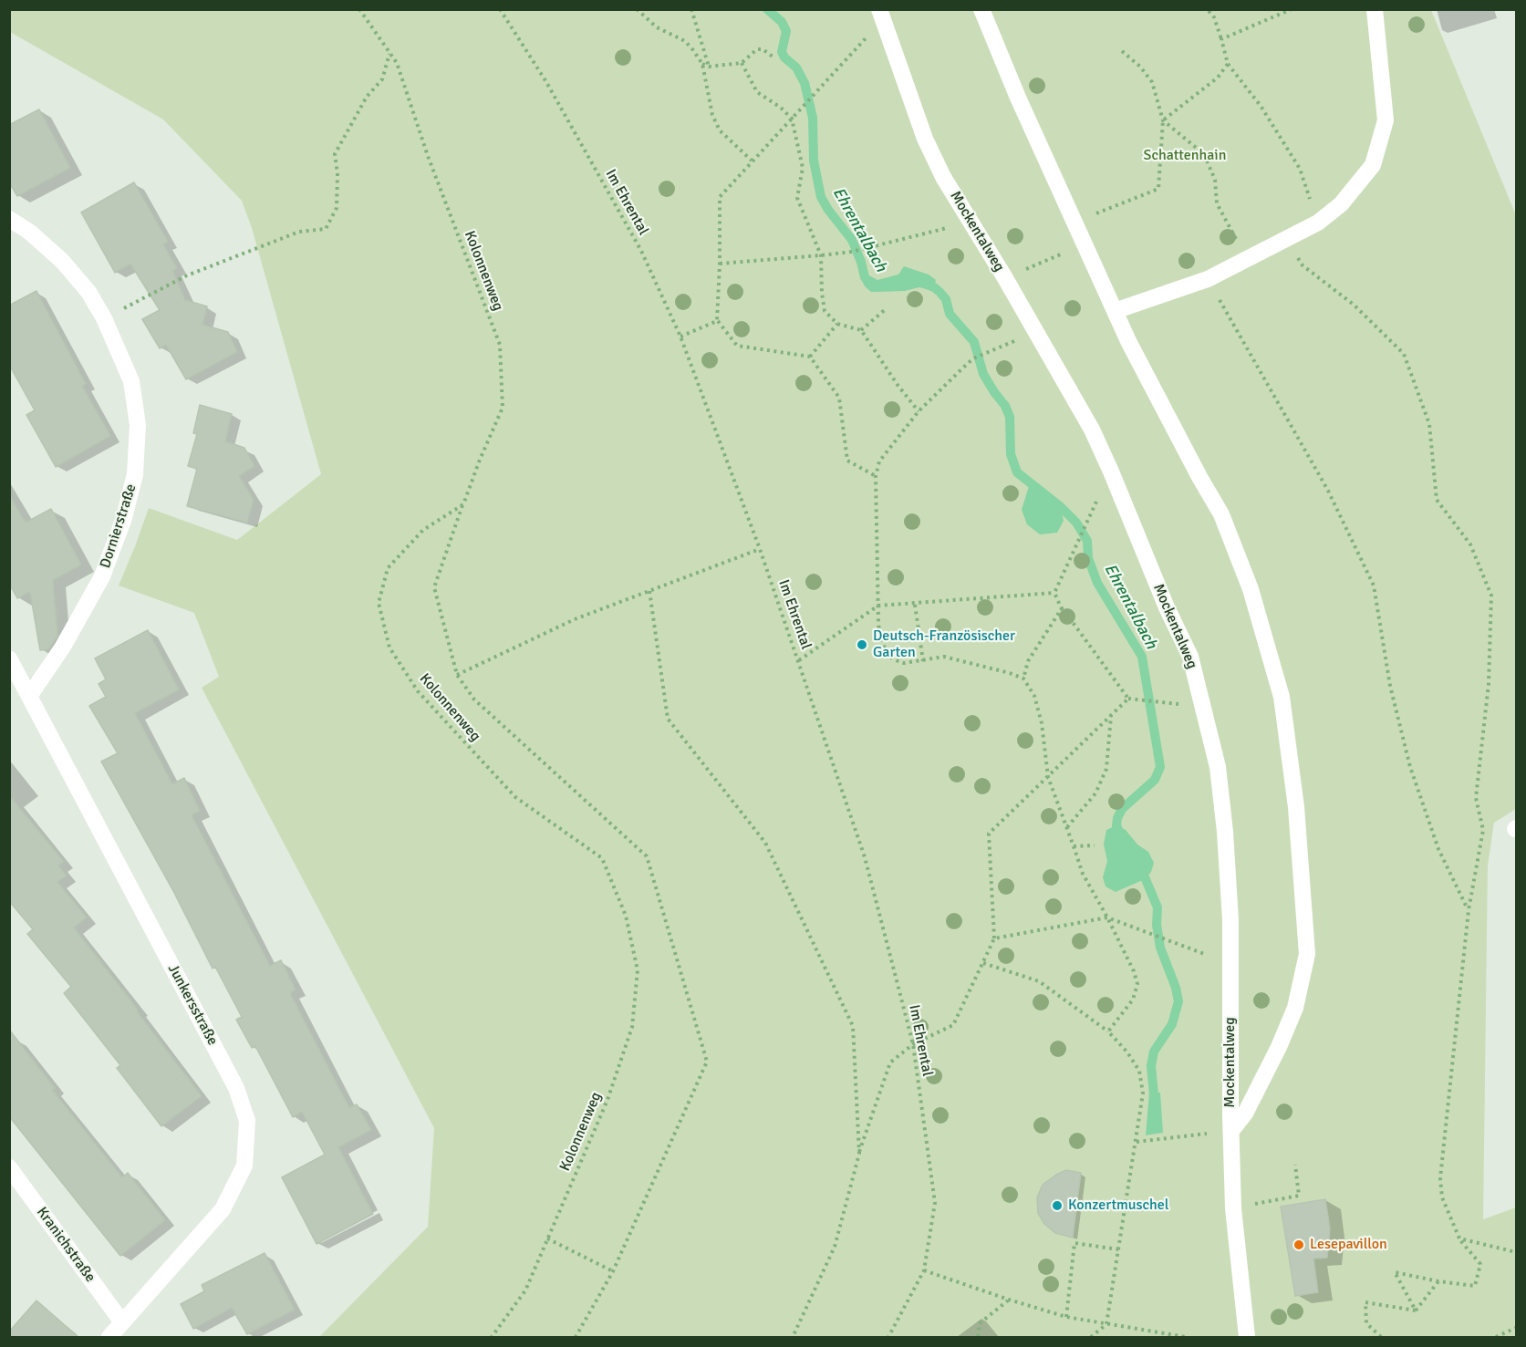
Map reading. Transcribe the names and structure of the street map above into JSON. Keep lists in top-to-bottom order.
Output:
{
  "streets": {
    "street": [
      "Mockentalweg",
      "Dornierstraße",
      "Junkersstraße",
      "Kranichstraße"
    ],
    "path": ["Im Ehrental", "Kolonnenweg"]
  },
  "crossings": [
    ["Dornierstraße", "Junkersstraße"],
    ["Junkersstraße", "Kranichstraße"]
  ],
  "water": ["Ehrentalbach"],
  "parks": ["Schattenhain"],
  "places": ["Deutsch-Französischer Garten", "Konzertmuschel", "Lesepavillon"]
}
